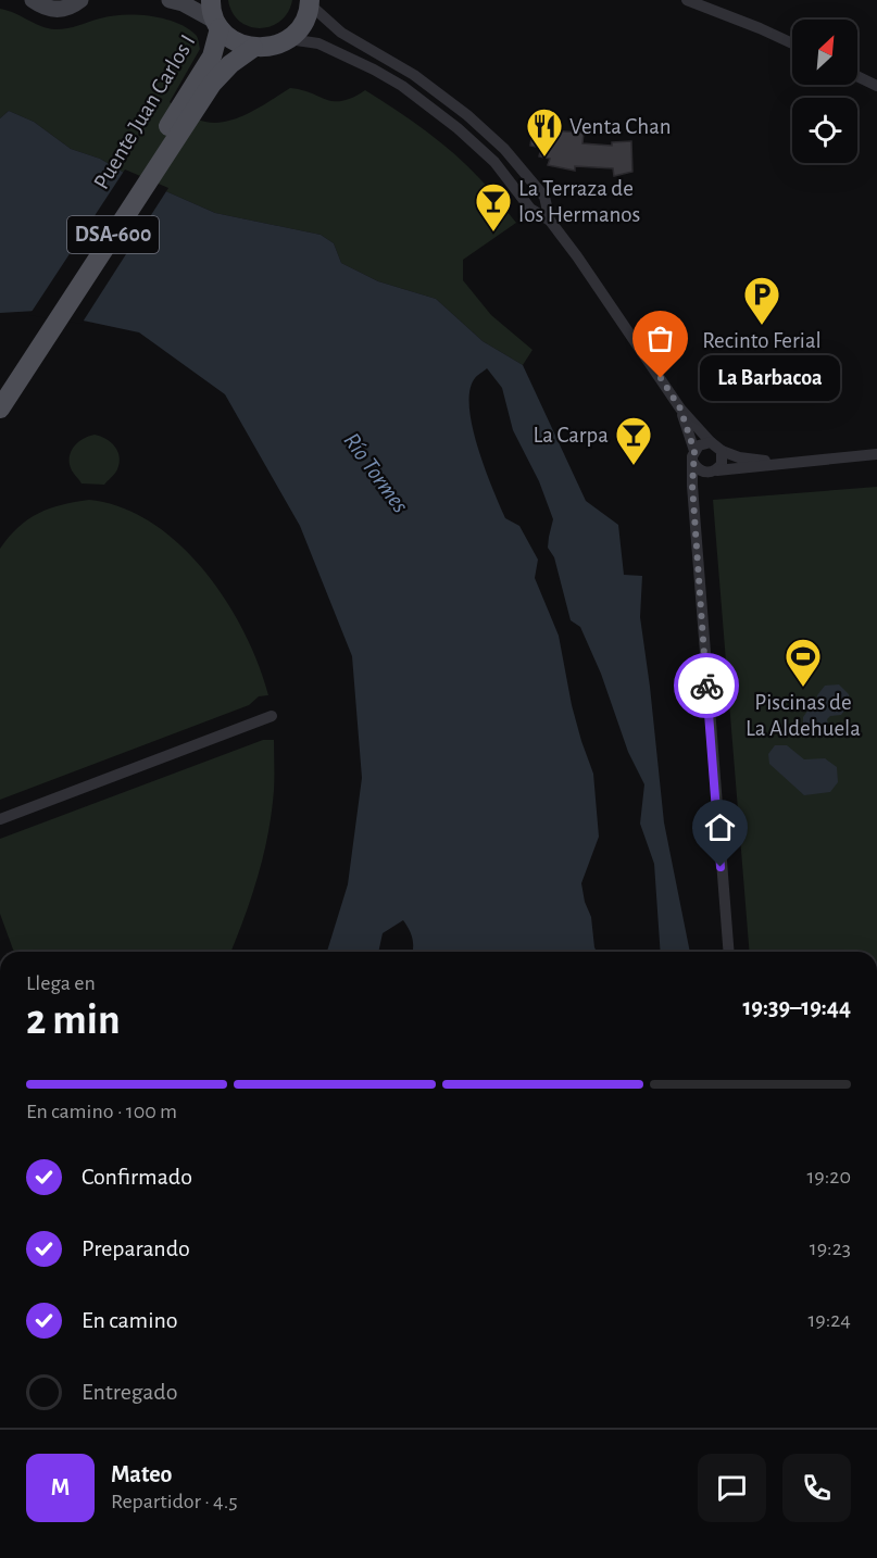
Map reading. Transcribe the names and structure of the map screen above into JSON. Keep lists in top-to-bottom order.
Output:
{
  "streets": {
    "main road": ["Puente Juan Carlos I", "DSA-600"]
  },
  "water": ["Río Tormes"],
  "places": {
    "restaurant": ["Venta Chan"],
    "bar": ["La Terraza de los Hermanos", "La Carpa"],
    "parking": ["Recinto Ferial"],
    "other": ["La Barbacoa"],
    "sports": ["Piscinas de La Aldehuela"]
  },
  "north": "top right",
  "page": {
    "bubble": "La Barbacoa",
    "heading": ["2 min", "Llega en", "19:39–19:44"],
    "panel": ["Mateo", "Repartidor · 4.5"],
    "bar": "En camino · 100 m",
    "list": [
      ["Confirmado", "19:20"],
      ["Preparando", "19:23"],
      ["En camino", "19:24"],
      "Entregado"
    ],
    "round": "M"
  }
}
